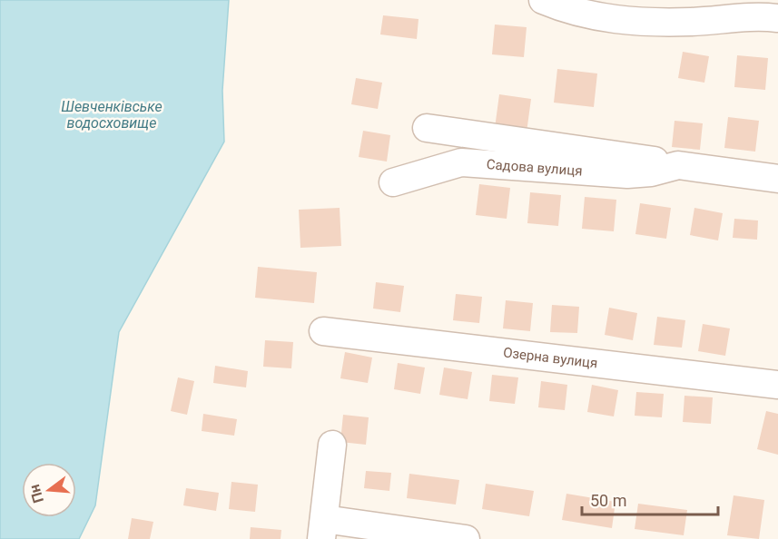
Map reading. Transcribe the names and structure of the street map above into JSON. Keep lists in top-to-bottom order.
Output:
{
  "streets": {
    "street": ["Садова вулиця", "Озерна вулиця"]
  },
  "water": ["Шевченківське водосховище"],
  "scale_bar": "50 m",
  "north": "left"
}
